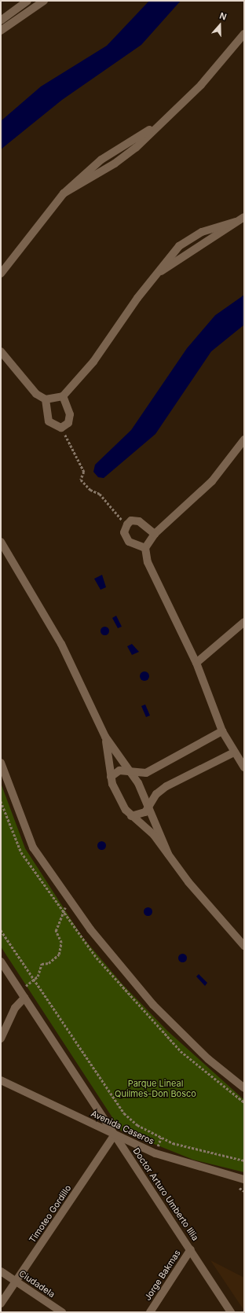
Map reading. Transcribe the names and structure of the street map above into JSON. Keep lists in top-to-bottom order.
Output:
{
  "streets": {
    "street": [
      "Avenida Caseros",
      "Doctor Arturo Umberto Illia",
      "Timoteo Gordillo",
      "Jorge Bakmas",
      "Ciudadela"
    ]
  },
  "crossings": [
    ["Avenida Caseros", "Doctor Arturo Umberto Illia"],
    ["Avenida Caseros", "Timoteo Gordillo"],
    ["Doctor Arturo Umberto Illia", "Timoteo Gordillo"],
    ["Doctor Arturo Umberto Illia", "Jorge Bakmas"],
    ["Timoteo Gordillo", "Ciudadela"]
  ],
  "parks": ["Parque Lineal Quilmes-Don Bosco"],
  "north": "top"
}
